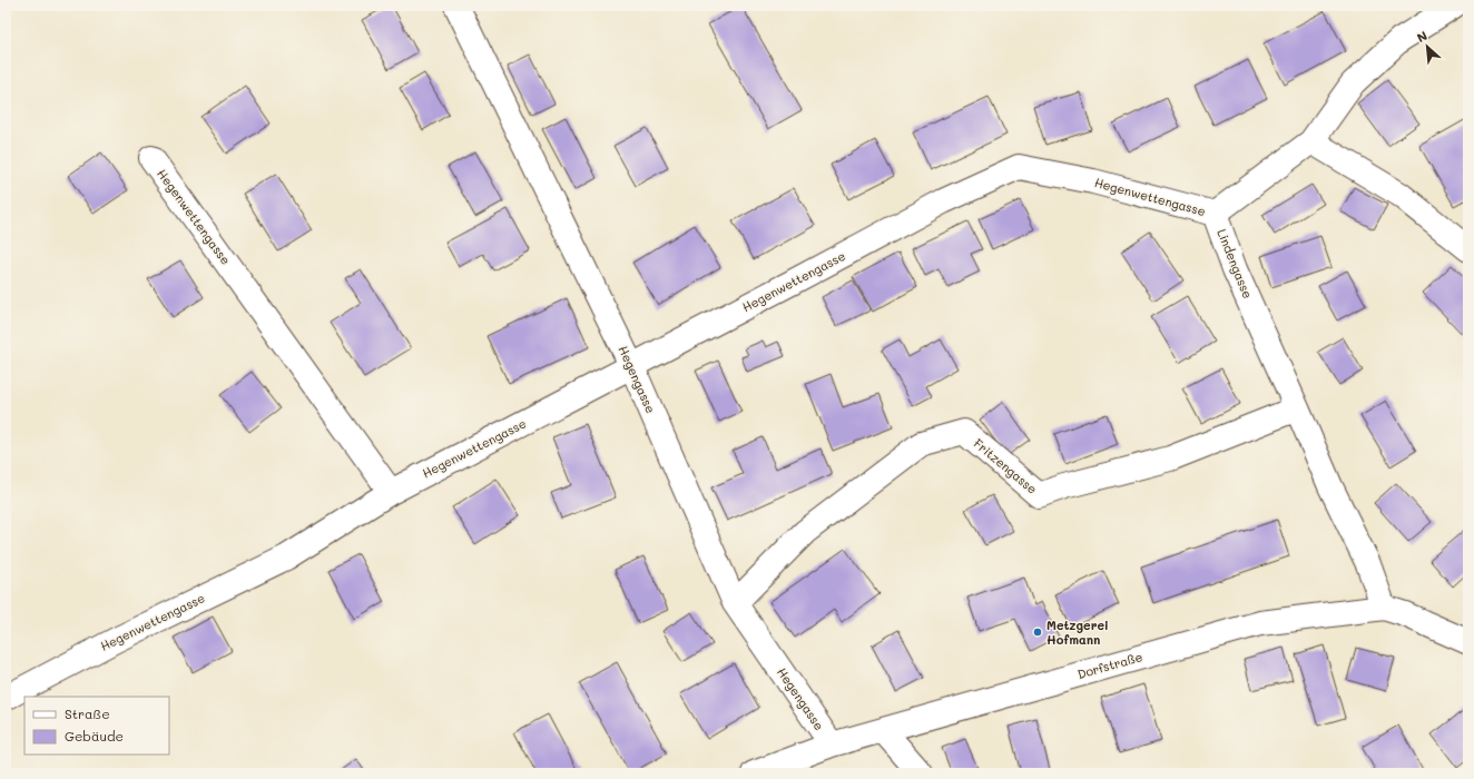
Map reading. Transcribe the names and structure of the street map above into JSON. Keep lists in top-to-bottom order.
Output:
{
  "streets": {
    "street": [
      "Hegenwettengasse",
      "Lindengasse",
      "Hegengasse",
      "Fritzengasse",
      "Dorfstraße"
    ]
  },
  "crossings": [
    ["Hegenwettengasse", "Lindengasse"],
    ["Hegenwettengasse", "Hegengasse"],
    ["Lindengasse", "Fritzengasse"],
    ["Lindengasse", "Dorfstraße"],
    ["Hegengasse", "Fritzengasse"],
    ["Hegengasse", "Dorfstraße"]
  ],
  "places": ["Metzgerei Hofmann"],
  "legend": ["Straße", "Gebäude"],
  "north": "top left"
}
